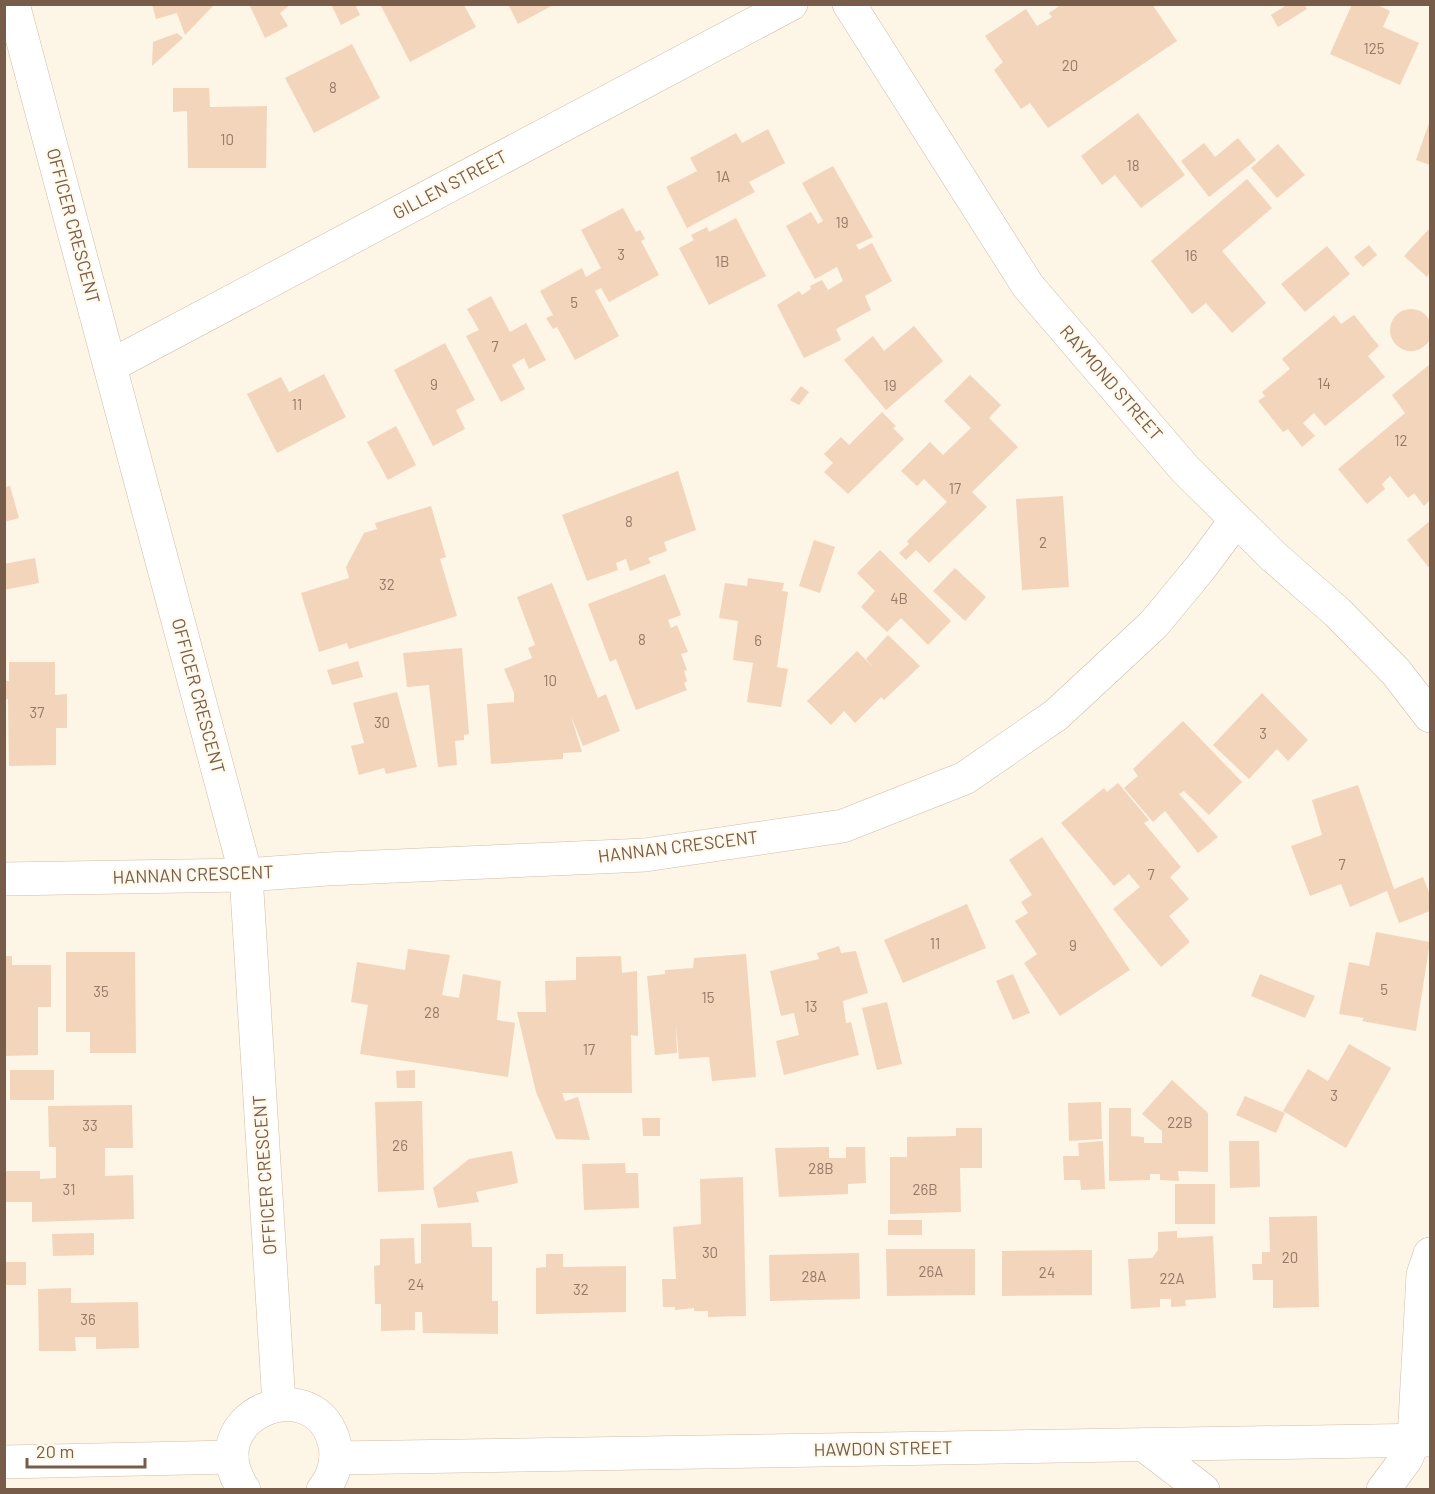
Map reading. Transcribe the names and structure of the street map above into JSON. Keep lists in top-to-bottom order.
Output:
{
  "streets": {
    "street": [
      "GILLEN STREET",
      "OFFICER CRESCENT",
      "RAYMOND STREET",
      "HANNAN CRESCENT",
      "HAWDON STREET"
    ]
  },
  "crossings": [
    ["GILLEN STREET", "OFFICER CRESCENT"],
    ["OFFICER CRESCENT", "HANNAN CRESCENT"],
    ["RAYMOND STREET", "HANNAN CRESCENT"]
  ],
  "house_numbers": [
    "125",
    "20",
    "8",
    "10",
    "18",
    "1A",
    "19",
    "3",
    "16",
    "1B",
    "5",
    "7",
    "14",
    "9",
    "19",
    "11",
    "12",
    "17",
    "8",
    "2",
    "32",
    "4B",
    "8",
    "6",
    "10",
    "37",
    "30",
    "3",
    "7",
    "7",
    "11",
    "9",
    "5",
    "35",
    "15",
    "13",
    "28",
    "17",
    "3",
    "22B",
    "33",
    "26",
    "28B",
    "31",
    "26B",
    "30",
    "20",
    "26A",
    "24",
    "28A",
    "22A",
    "24",
    "32",
    "36"
  ],
  "scale_bar": "20 m"
}
